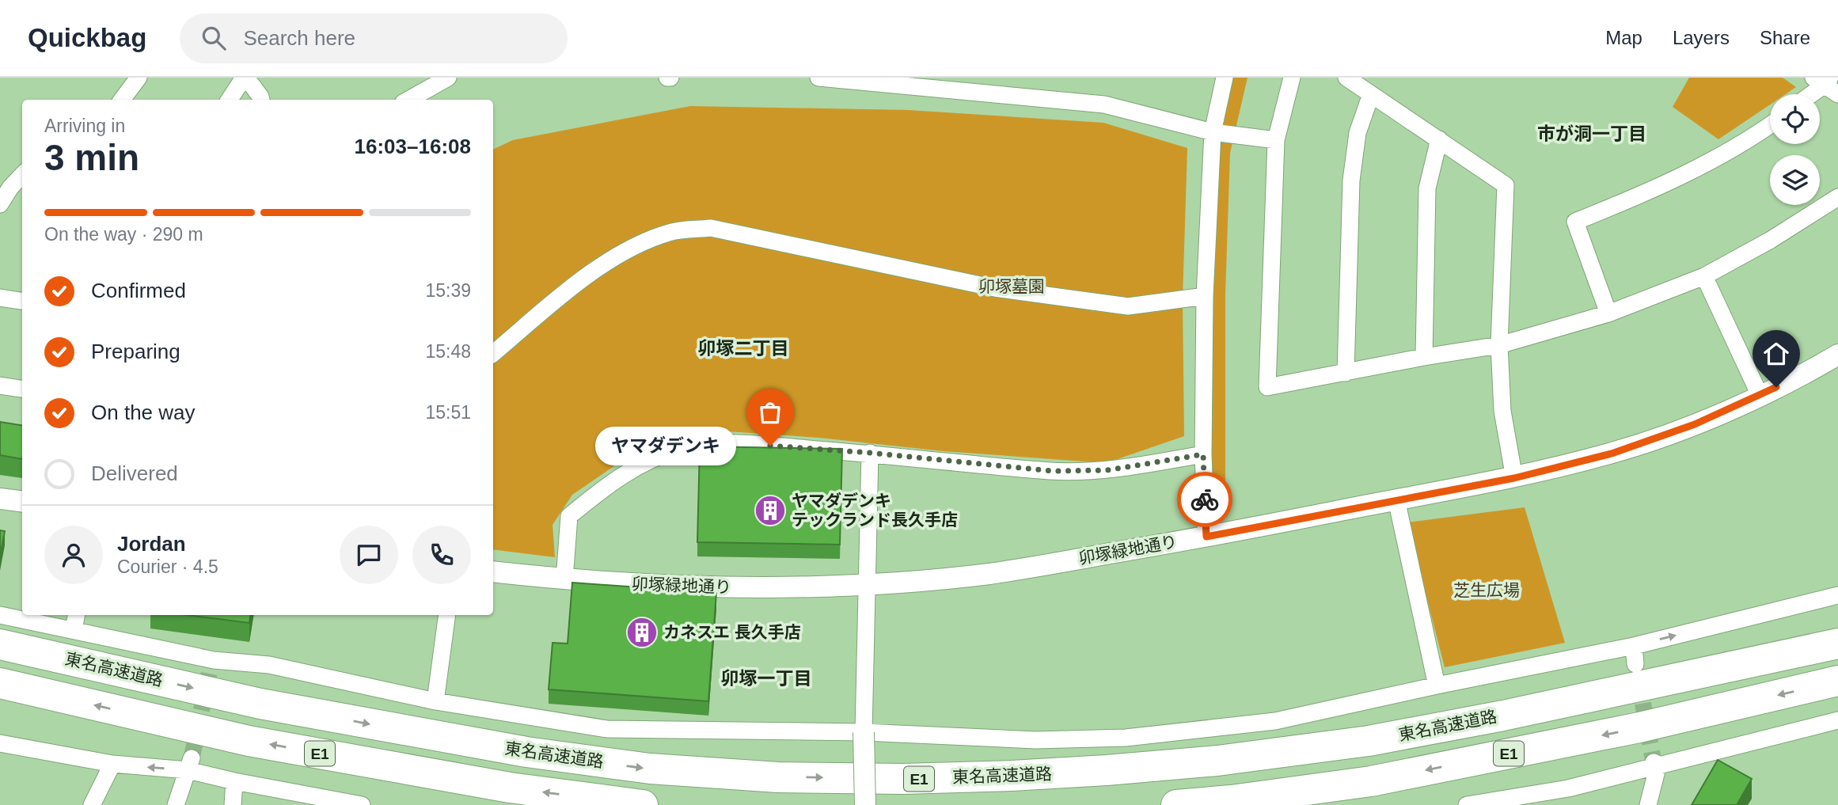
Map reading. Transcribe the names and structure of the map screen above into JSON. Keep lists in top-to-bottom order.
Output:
{
  "streets": {
    "highway": ["東名高速道路", "E1"],
    "street": ["卯塚緑地通り"]
  },
  "districts": ["市が洞一丁目", "卯塚二丁目", "卯塚一丁目"],
  "parks": ["卯塚墓園", "芝生広場"],
  "places": {
    "other": ["ヤマダデンキ"],
    "building": ["ヤマダデンキ テックランド長久手店", "カネスエ 長久手店"]
  },
  "page": {
    "header": "Quickbag",
    "search": "Search here",
    "nav": ["Map", "Layers", "Share"],
    "heading": ["3 min", "Arriving in", "16:03–16:08"],
    "panel": ["Jordan", "Courier · 4.5"],
    "bar": "On the way · 290 m",
    "list": [
      ["Confirmed", "15:39"],
      ["Preparing", "15:48"],
      ["On the way", "15:51"],
      "Delivered"
    ],
    "bubble": "ヤマダデンキ"
  }
}
